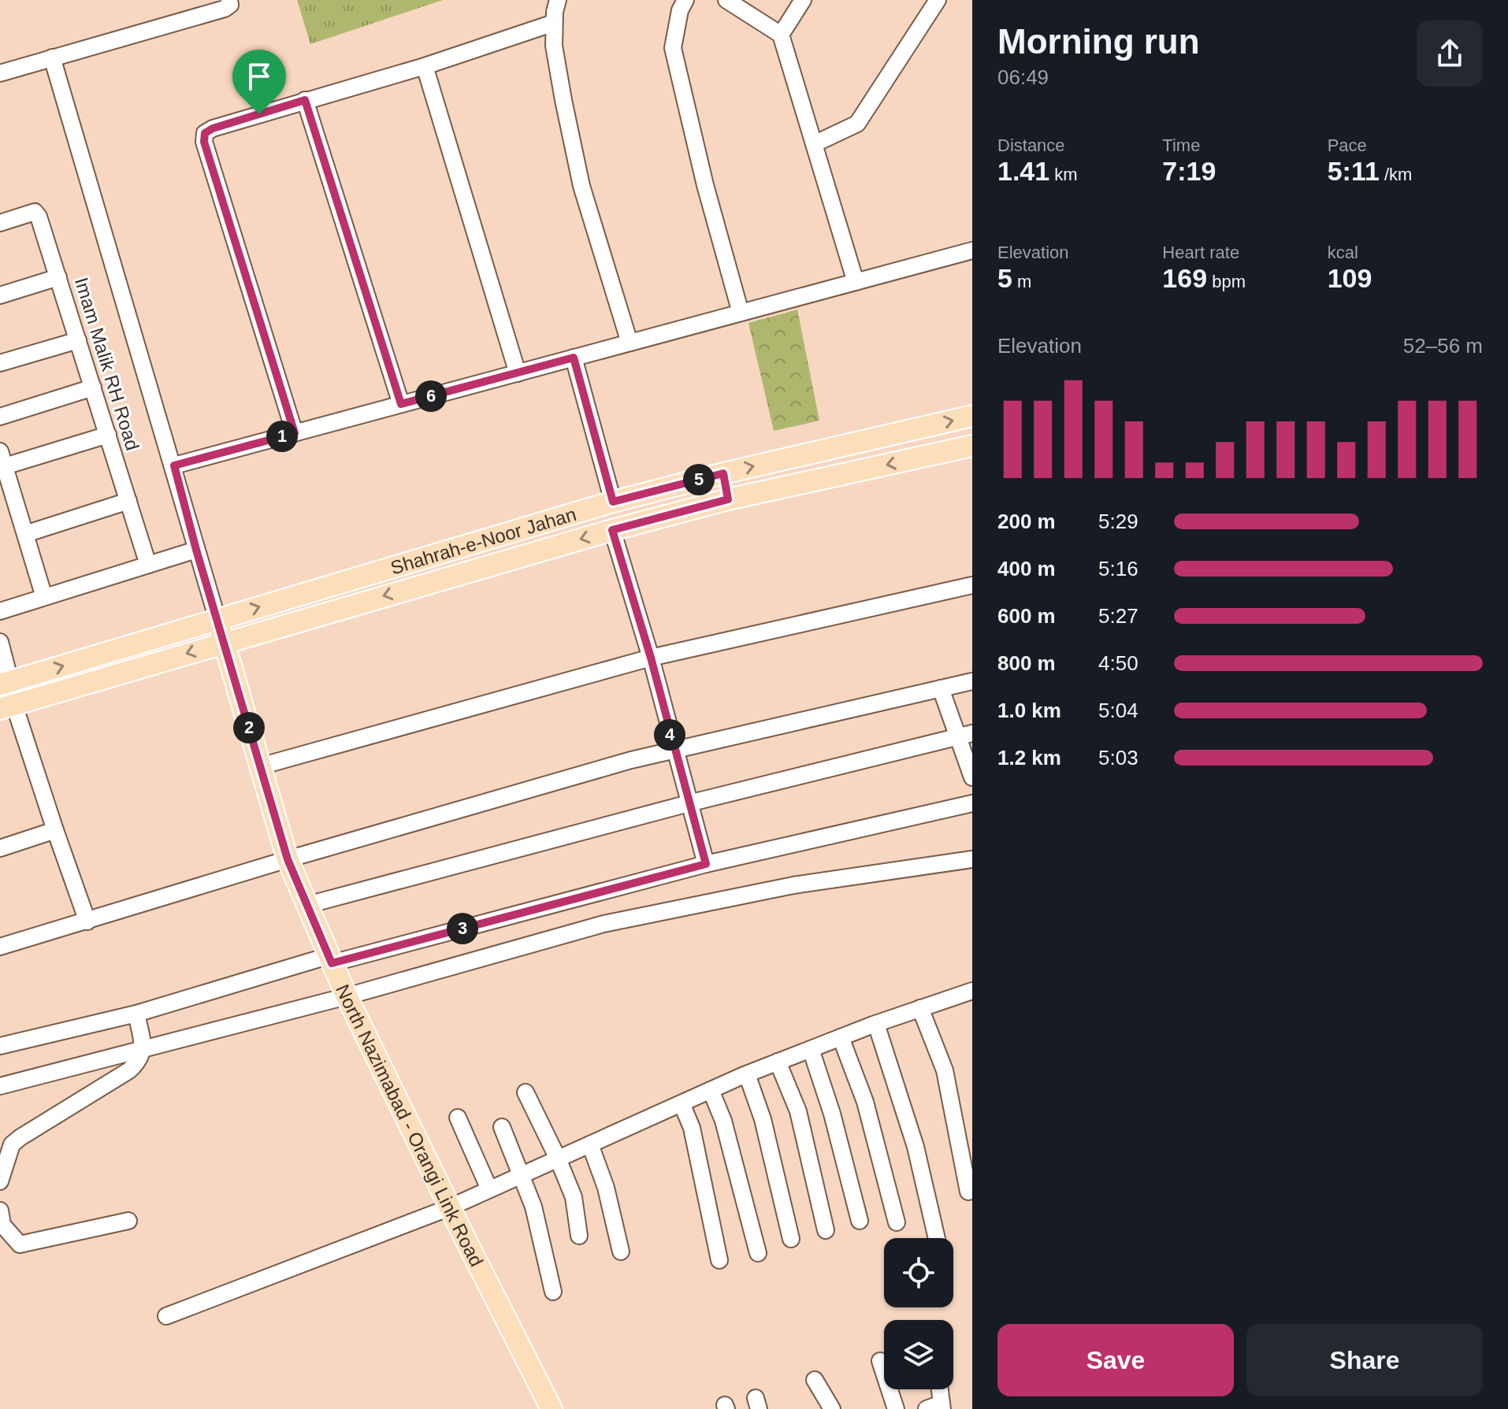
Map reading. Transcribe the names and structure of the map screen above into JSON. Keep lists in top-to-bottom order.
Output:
{
  "streets": {
    "main road": ["Shahrah-e-Noor Jahan", "North Nazimabad - Orangi Link Road"],
    "street": ["Imam Malik RH Road"]
  },
  "crossings": [
    ["Shahrah-e-Noor Jahan", "North Nazimabad - Orangi Link Road"]
  ],
  "page": {
    "heading": ["Morning run", "06:49"],
    "stats": [
      ["Distance", "1.41 km"],
      ["Time", "7:19"],
      ["Pace", "5:11 /km"],
      ["Elevation", "5 m"],
      ["Heart rate", "169 bpm"],
      ["kcal", "109"]
    ],
    "chart": ["Elevation", "52–56 m"],
    "pins": [
      "6",
      "1",
      "5",
      "2",
      "4",
      "3"
    ],
    "list": [
      {
        "name": "200 m",
        "note": "5:29"
      },
      {
        "name": "400 m",
        "note": "5:16"
      },
      {
        "name": "600 m",
        "note": "5:27"
      },
      {
        "name": "800 m",
        "note": "4:50"
      },
      {
        "name": "1.0 km",
        "note": "5:04"
      },
      {
        "name": "1.2 km",
        "note": "5:03"
      }
    ],
    "buttons": ["Save", "Share"]
  }
}
